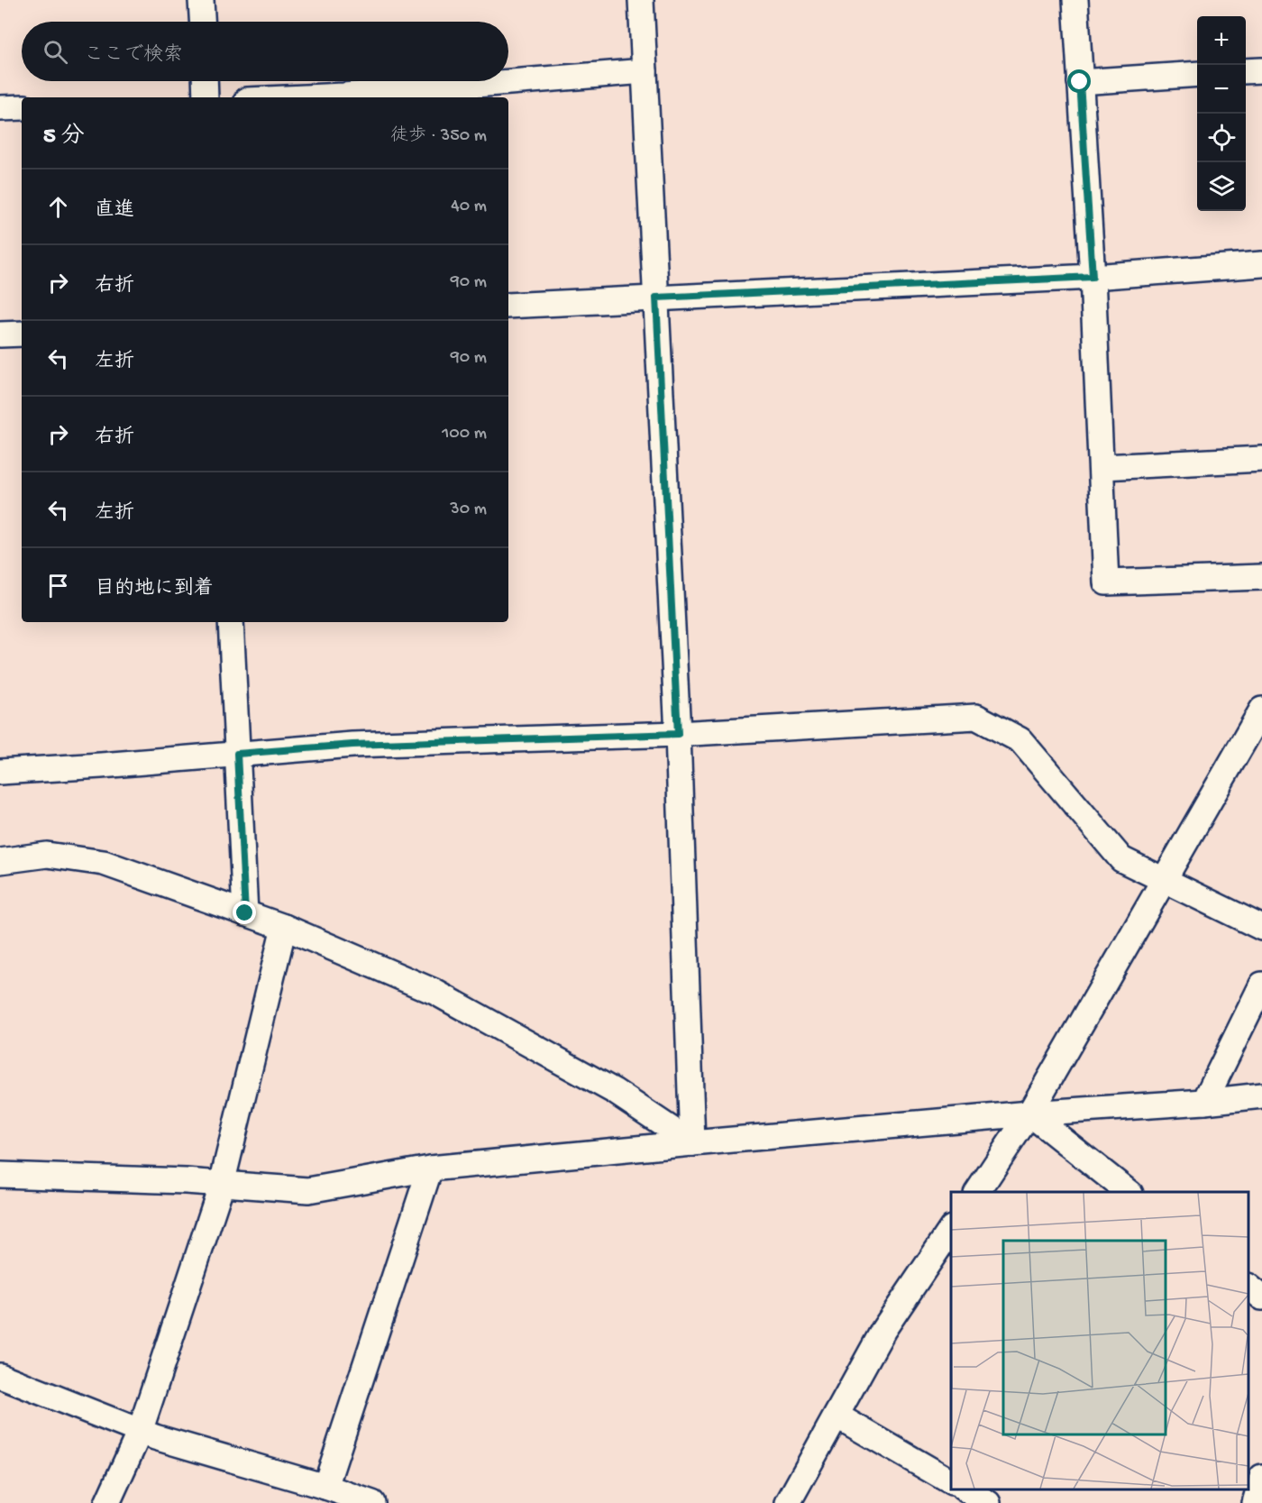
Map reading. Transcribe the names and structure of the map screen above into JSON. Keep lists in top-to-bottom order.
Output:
{
  "page": {
    "map_buttons": ["+", "−"],
    "search": "ここで検索",
    "heading": ["5 分", "徒歩 · 350 m"],
    "list": [
      ["直進", "40 m"],
      ["右折", "90 m"],
      ["左折", "90 m"],
      ["右折", "100 m"],
      ["左折", "30 m"],
      "目的地に到着"
    ]
  }
}
